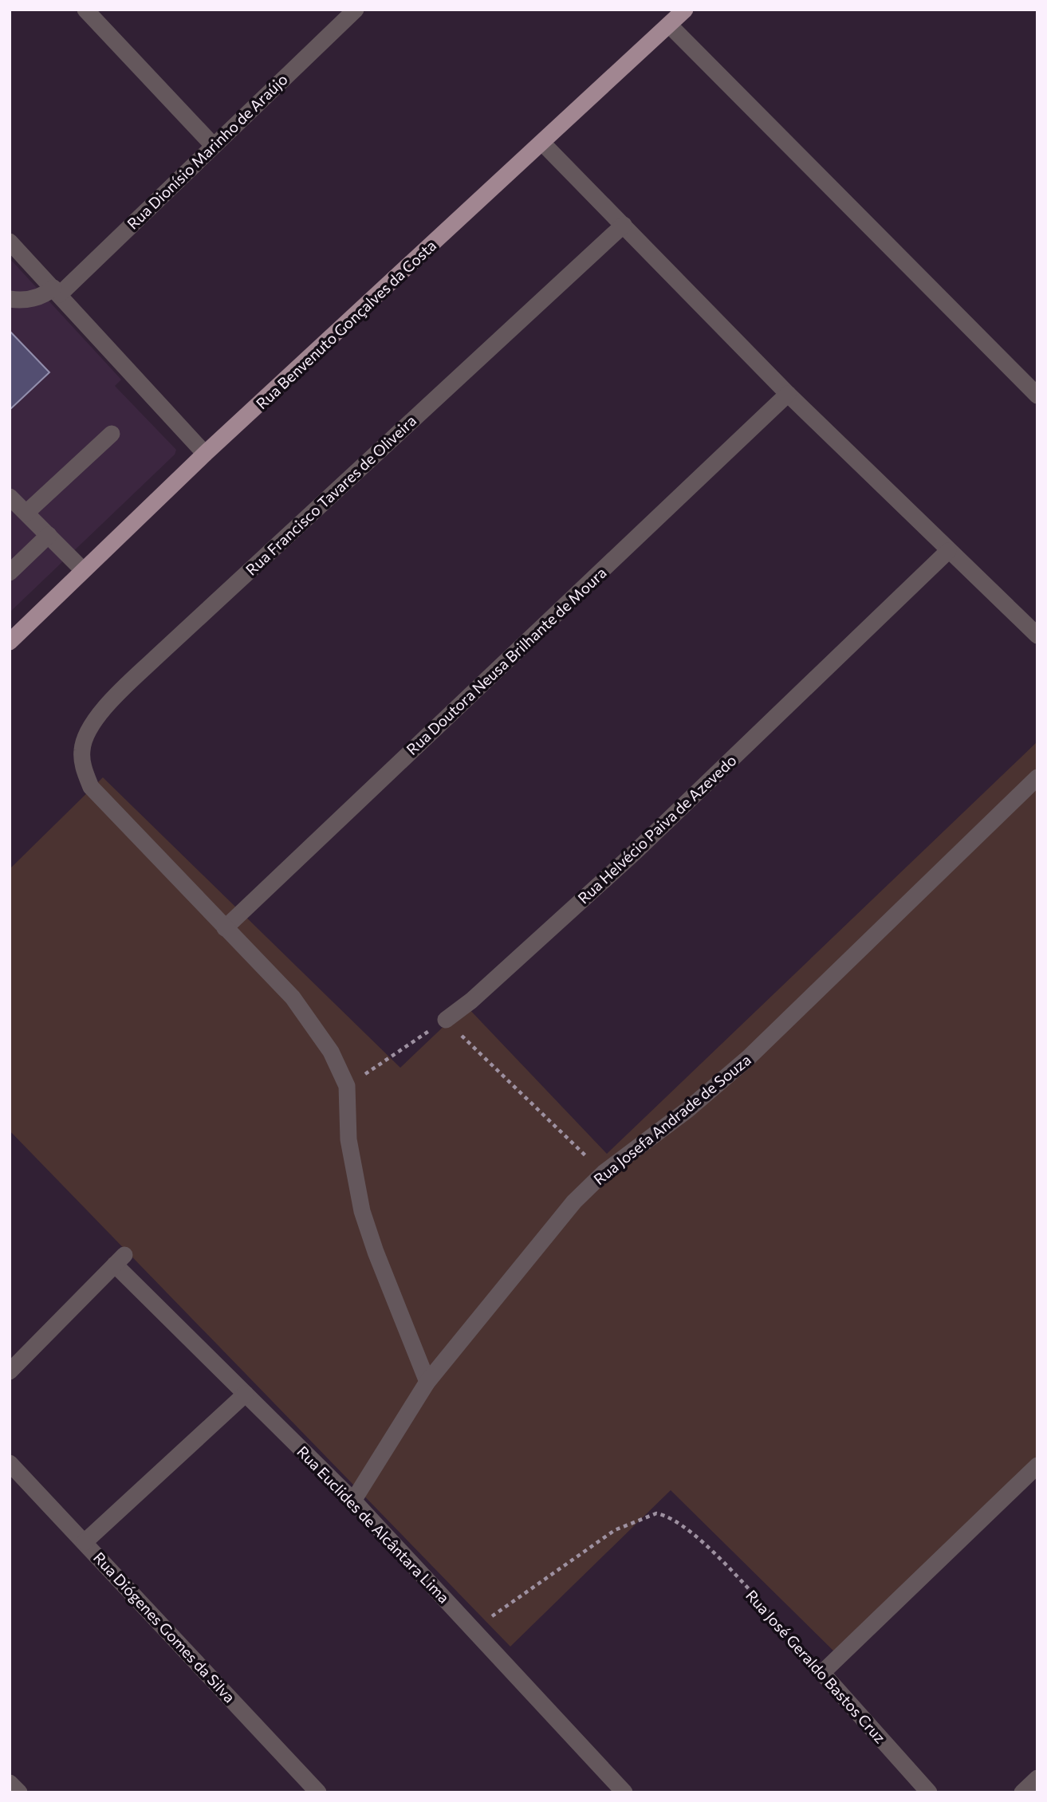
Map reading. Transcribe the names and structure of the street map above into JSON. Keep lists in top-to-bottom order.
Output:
{
  "streets": {
    "main road": ["Rua Benvenuto Gonçalves da Costa"],
    "street": [
      "Rua Dionísio Marinho de Araújo",
      "Rua Francisco Tavares de Oliveira",
      "Rua Doutora Neusa Brilhante de Moura",
      "Rua Helvécio Paiva de Azevedo",
      "Rua Josefa Andrade de Souza",
      "Rua Euclides de Alcântara Lima",
      "Rua Diógenes Gomes da Silva",
      "Rua José Geraldo Bastos Cruz"
    ]
  },
  "crossings": [
    ["Rua Francisco Tavares de Oliveira", "Rua Doutora Neusa Brilhante de Moura"],
    ["Rua Josefa Andrade de Souza", "Rua Euclides de Alcântara Lima"],
    ["Rua Euclides de Alcântara Lima", "Rua José Geraldo Bastos Cruz"]
  ]
}
